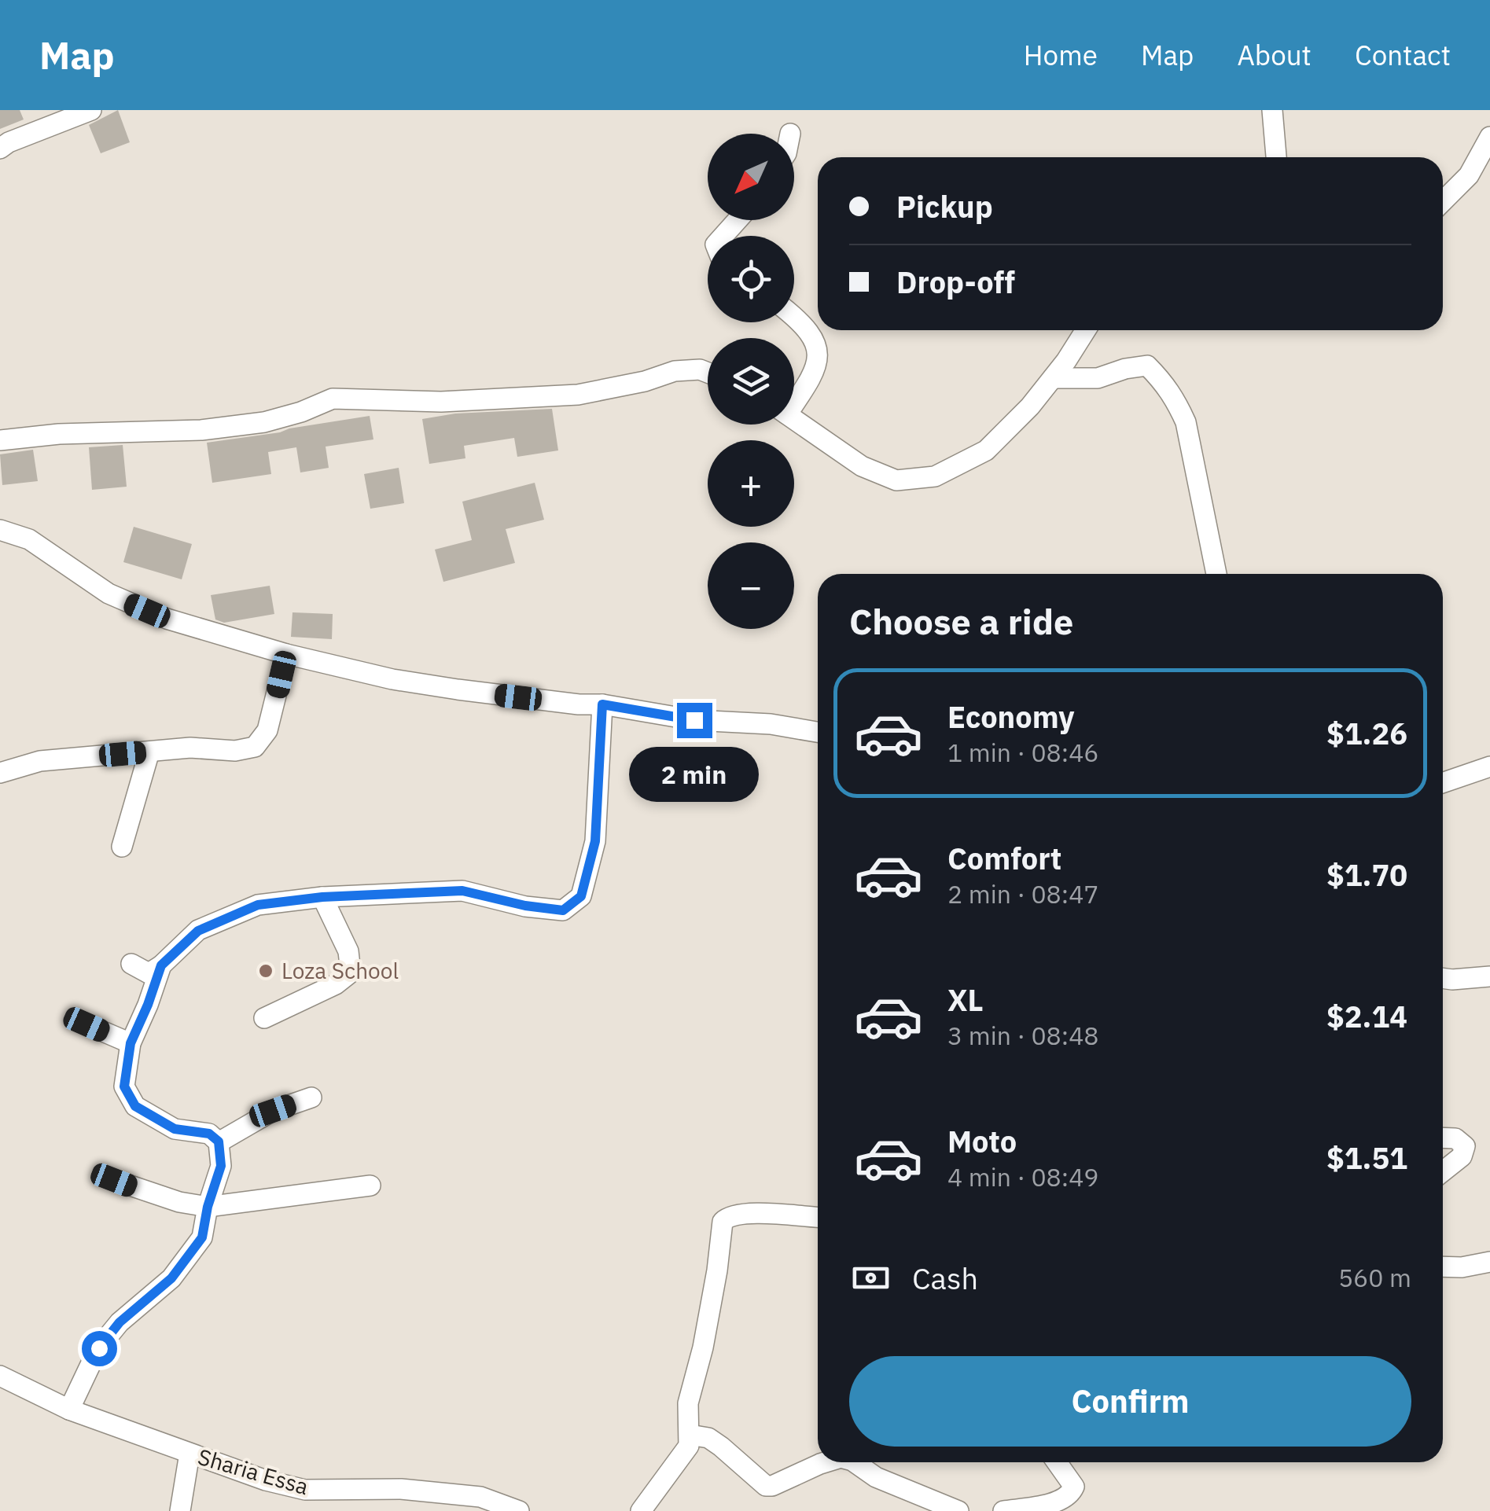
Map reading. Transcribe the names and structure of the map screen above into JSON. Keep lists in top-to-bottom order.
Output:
{
  "streets": {
    "street": ["Sharia Essa"]
  },
  "places": ["Loza School"],
  "north": "bottom left",
  "page": {
    "header": "Map",
    "nav": [
      "Home",
      "Map",
      "About",
      "Contact"
    ],
    "map_buttons": ["+", "−"],
    "banner": ["Pickup", "Drop-off"],
    "heading": "Choose a ride",
    "list": [
      {
        "name": "Economy",
        "note": "1 min · 08:46",
        "value": "$1.26"
      },
      {
        "name": "Comfort",
        "note": "2 min · 08:47",
        "value": "$1.70"
      },
      {
        "name": "XL",
        "note": "3 min · 08:48",
        "value": "$2.14"
      },
      {
        "name": "Moto",
        "note": "4 min · 08:49",
        "value": "$1.51"
      }
    ],
    "bubble": "2 min",
    "pay": ["Cash", "560 m"],
    "buttons": "Confirm"
  }
}
